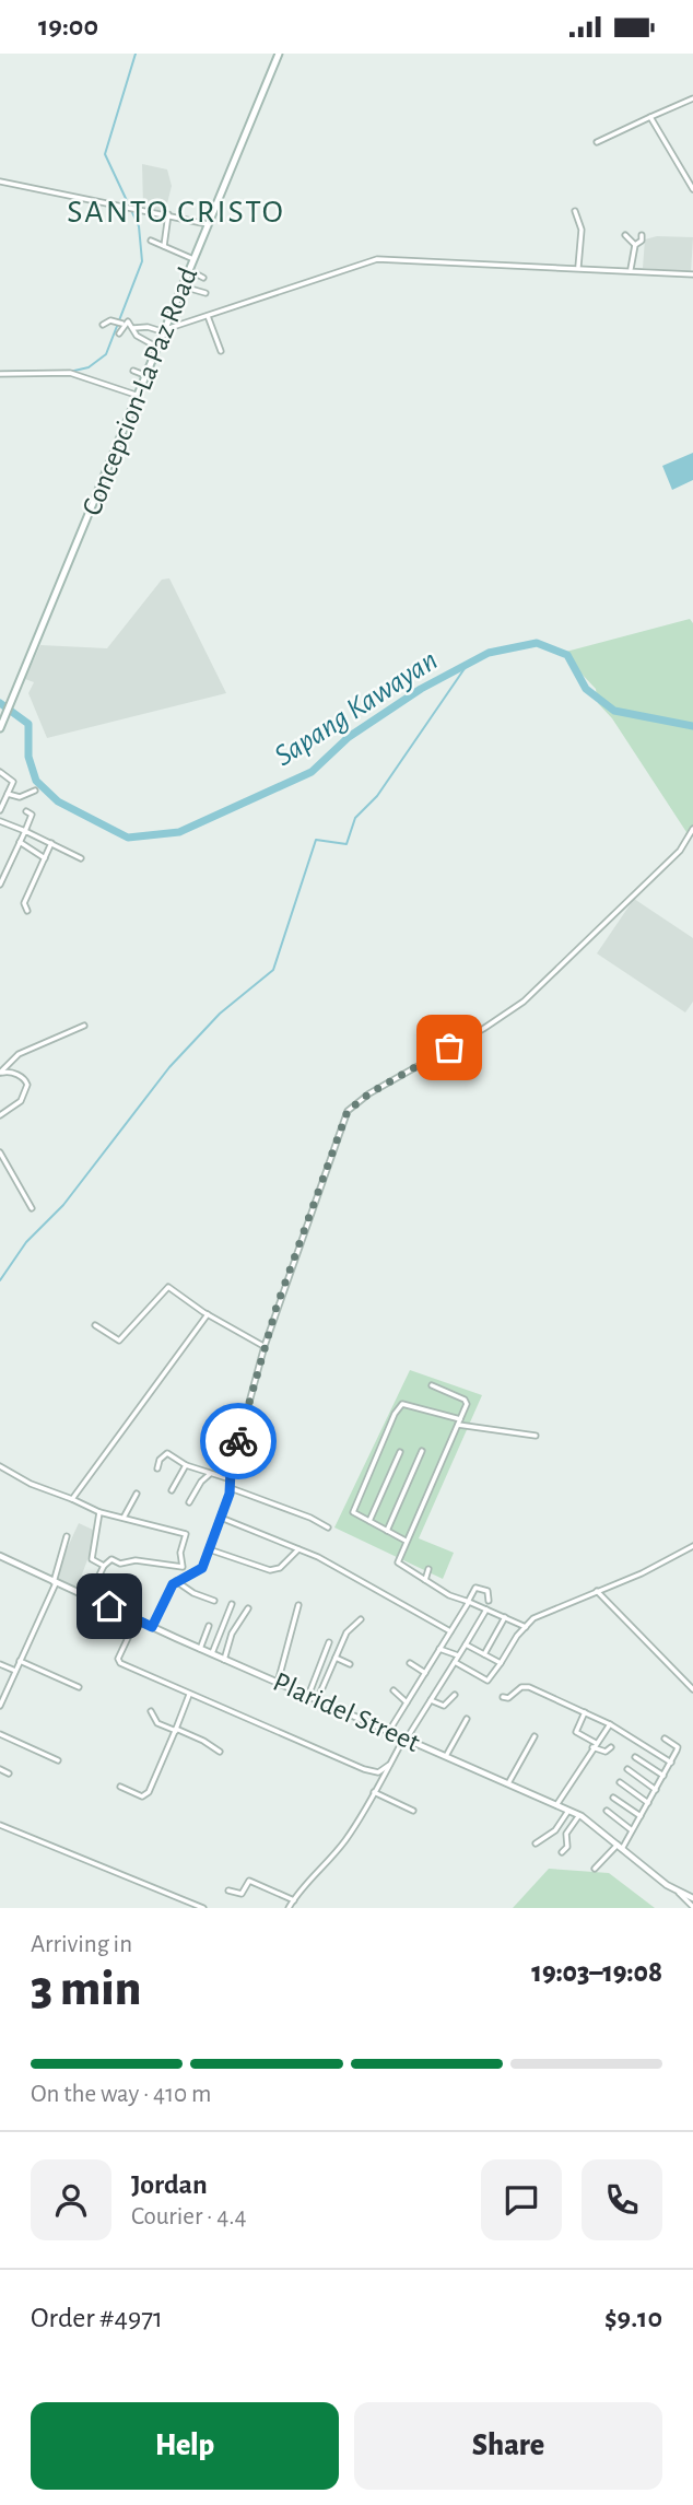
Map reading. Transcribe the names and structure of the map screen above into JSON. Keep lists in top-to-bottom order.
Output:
{
  "streets": {
    "main road": ["Concepcion-La Paz Road"],
    "street": ["Plaridel Street"]
  },
  "districts": ["SANTO CRISTO"],
  "water": ["Sapang Kawayan"],
  "page": {
    "status": "19:00",
    "heading": ["3 min", "Arriving in", "19:03–19:08"],
    "panel": [
      "Jordan",
      "Courier · 4.4",
      "Order #4971",
      "$9.10"
    ],
    "bar": "On the way · 410 m",
    "buttons": ["Help", "Share"]
  }
}
